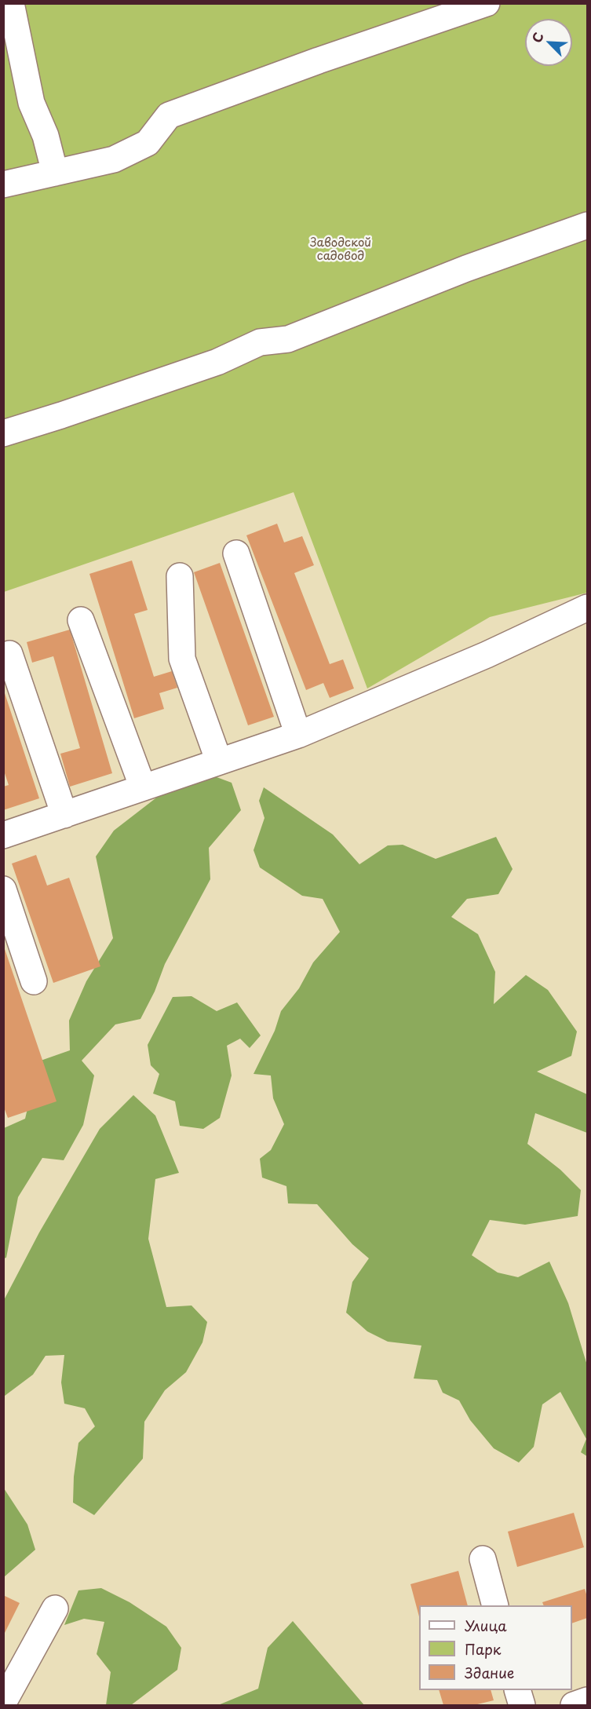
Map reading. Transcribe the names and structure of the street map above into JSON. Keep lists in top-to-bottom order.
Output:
{
  "parks": ["Заводской садовод"],
  "legend": ["Улица", "Парк", "Здание"],
  "north": "top left"
}
